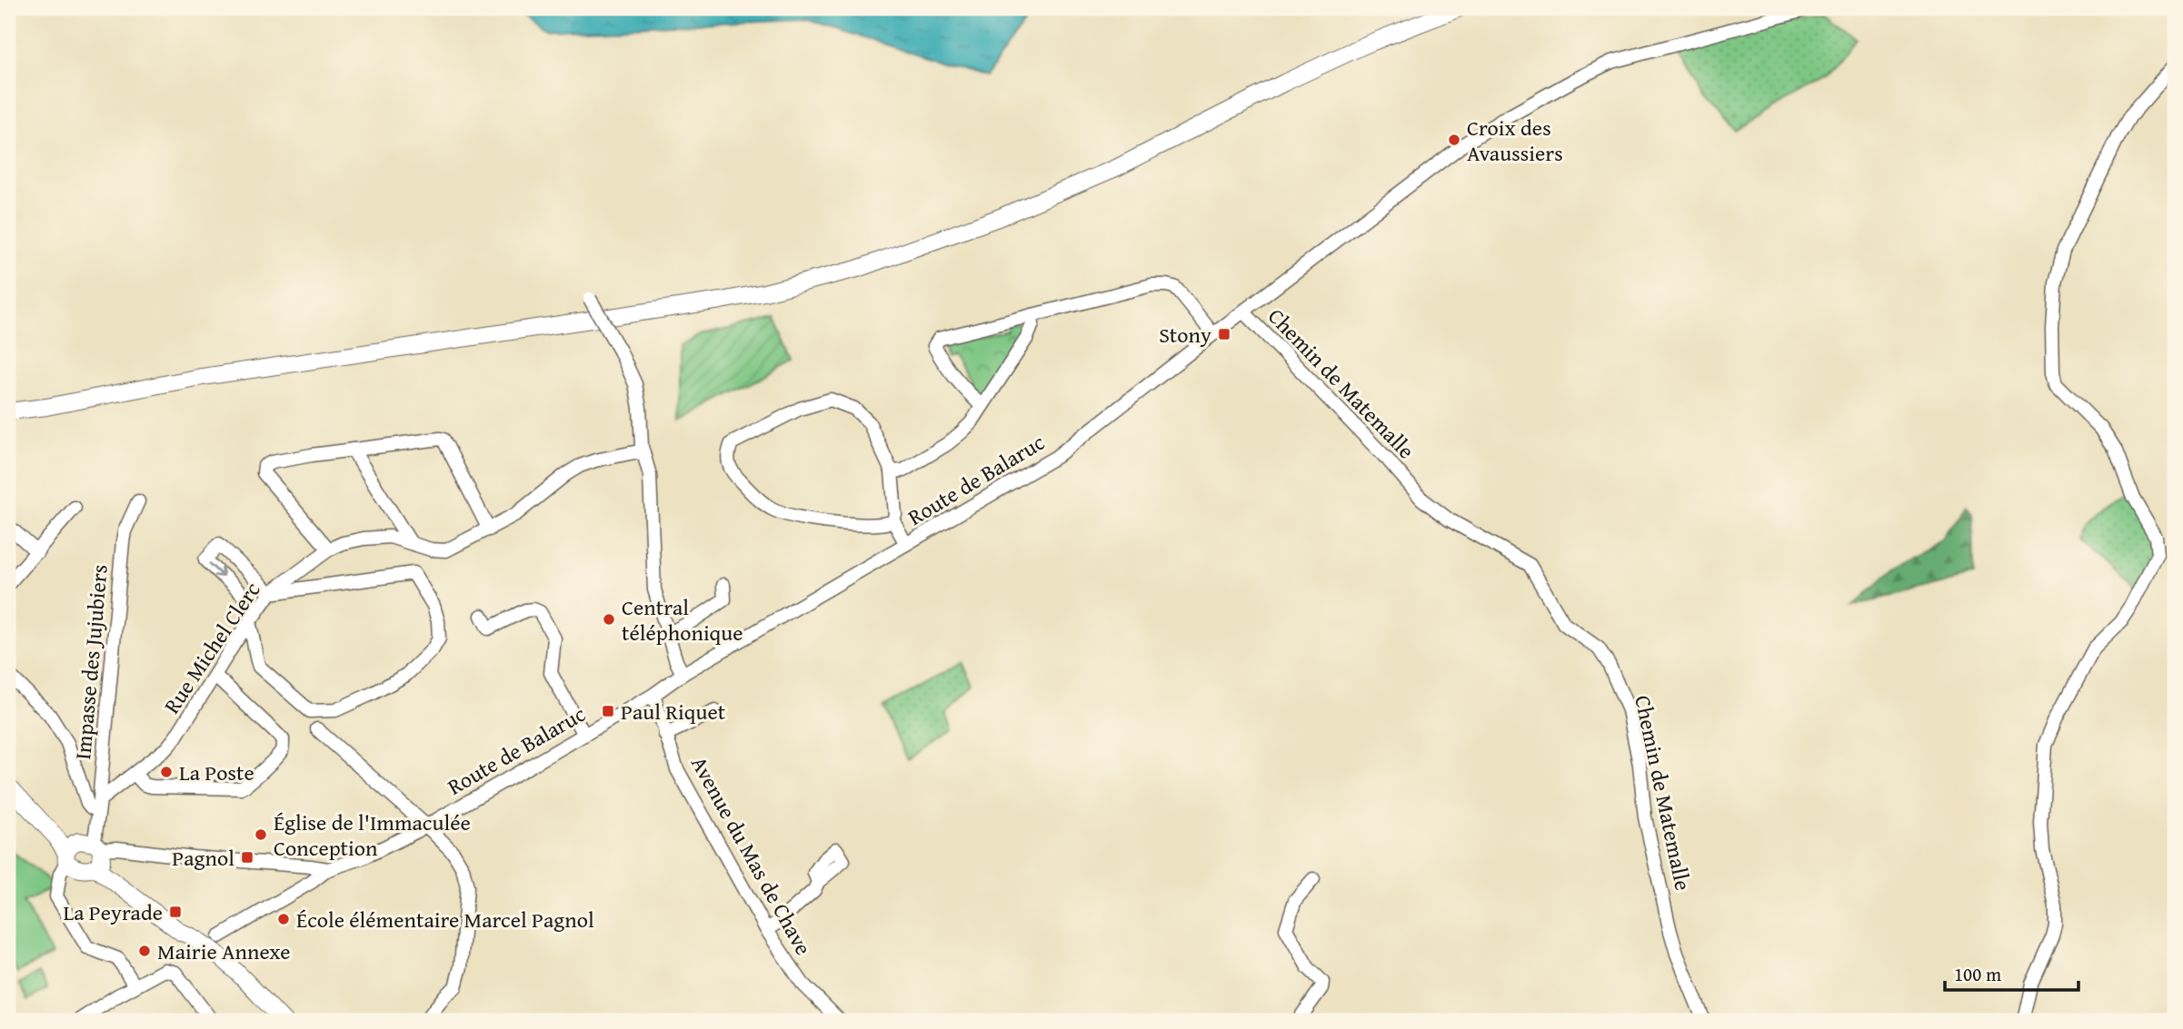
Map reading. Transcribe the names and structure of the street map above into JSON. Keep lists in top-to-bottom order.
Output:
{
  "streets": {
    "street": [
      "Chemin de Matemalle",
      "Route de Balaruc",
      "Rue Michel Clerc",
      "Impasse des Jujubiers",
      "Avenue du Mas de Chave"
    ]
  },
  "crossings": [
    ["Chemin de Matemalle", "Route de Balaruc"],
    ["Route de Balaruc", "Impasse des Jujubiers"],
    ["Route de Balaruc", "Avenue du Mas de Chave"],
    ["Rue Michel Clerc", "Impasse des Jujubiers"]
  ],
  "places": {
    "other": [
      "Croix des Avaussiers",
      "Central téléphonique",
      "La Poste",
      "Église de l'Immaculée Conception",
      "École élémentaire Marcel Pagnol",
      "Mairie Annexe"
    ],
    "transit": [
      "Stony",
      "Paul Riquet",
      "Pagnol",
      "La Peyrade"
    ]
  },
  "scale_bar": "100 m"
}
